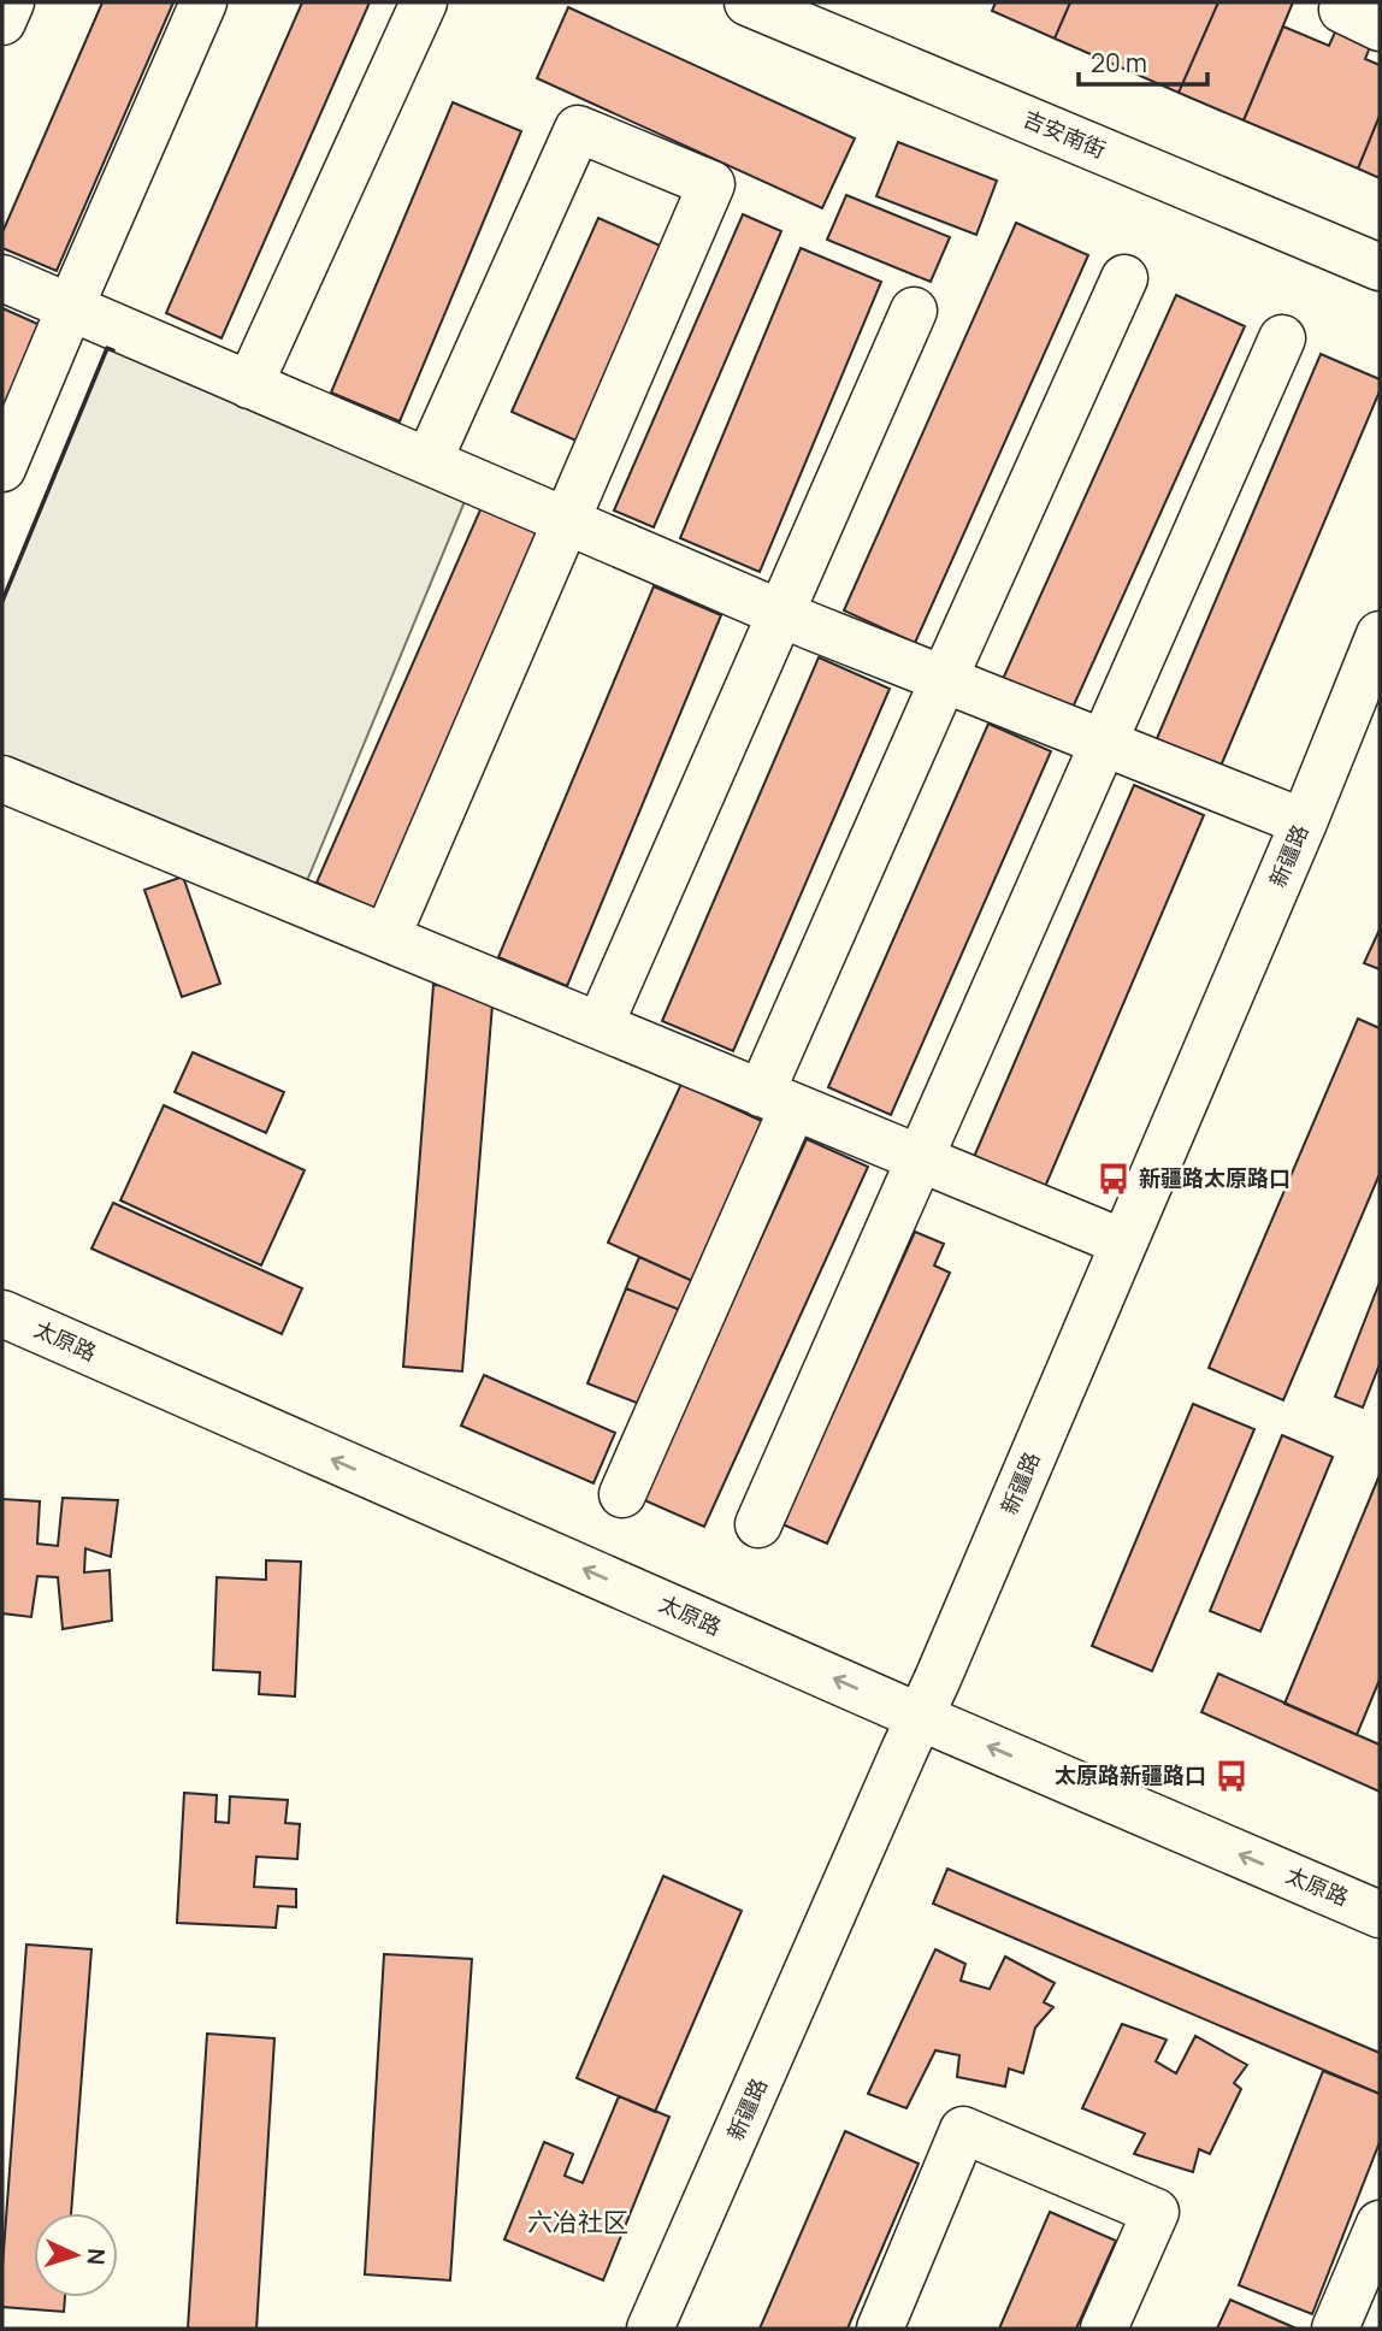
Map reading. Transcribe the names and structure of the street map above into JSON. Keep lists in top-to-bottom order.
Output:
{
  "streets": {
    "street": ["吉安南街", "新疆路", "太原路"]
  },
  "crossings": [
    ["新疆路", "太原路"]
  ],
  "one_way": ["太原路"],
  "districts": ["六冶社区"],
  "places": {
    "bus stop": ["新疆路太原路口", "太原路新疆路口"]
  },
  "scale_bar": "20 m",
  "north": "right"
}
